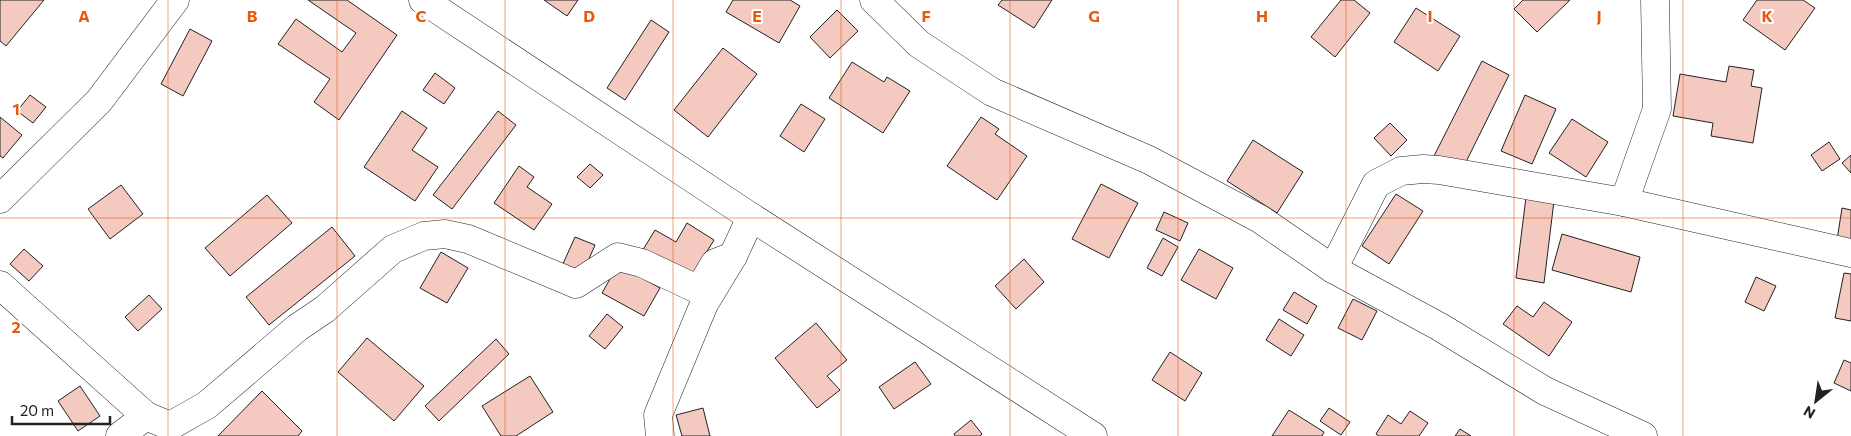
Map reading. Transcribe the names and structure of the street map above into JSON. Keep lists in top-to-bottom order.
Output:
{
  "scale_bar": "20 m",
  "north": "bottom left",
  "grid": {
    "columns": [
      "A",
      "B",
      "C",
      "D",
      "E",
      "F",
      "G",
      "H",
      "I",
      "J",
      "K"
    ],
    "rows": ["1", "2"]
  }
}
